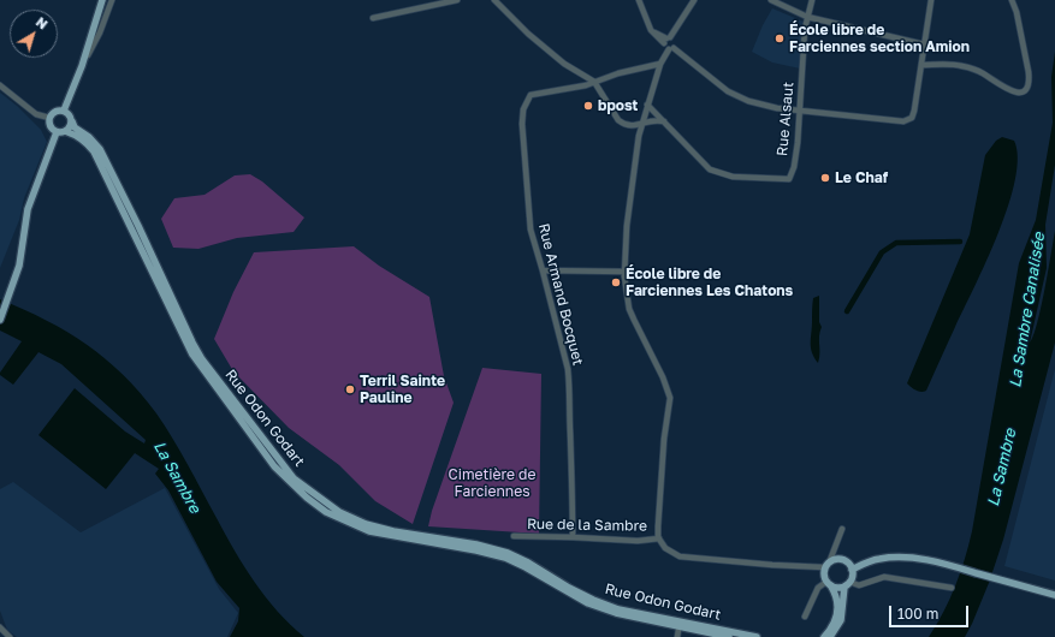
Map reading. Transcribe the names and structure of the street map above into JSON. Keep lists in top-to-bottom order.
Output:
{
  "streets": {
    "main road": ["Rue Odon Godart"],
    "street": ["Rue Alsaut", "Rue Armand Bocquet", "Rue de la Sambre"]
  },
  "crossings": [
    ["Rue Armand Bocquet", "Rue de la Sambre"]
  ],
  "water": ["La Sambre Canalisée", "La Sambre"],
  "parks": ["Cimetière de Farciennes"],
  "places": [
    "École libre de Farciennes section Amion",
    "bpost",
    "Le Chaf",
    "École libre de Farciennes Les Chatons",
    "Terril Sainte Pauline"
  ],
  "scale_bar": "100 m",
  "north": "top right"
}
